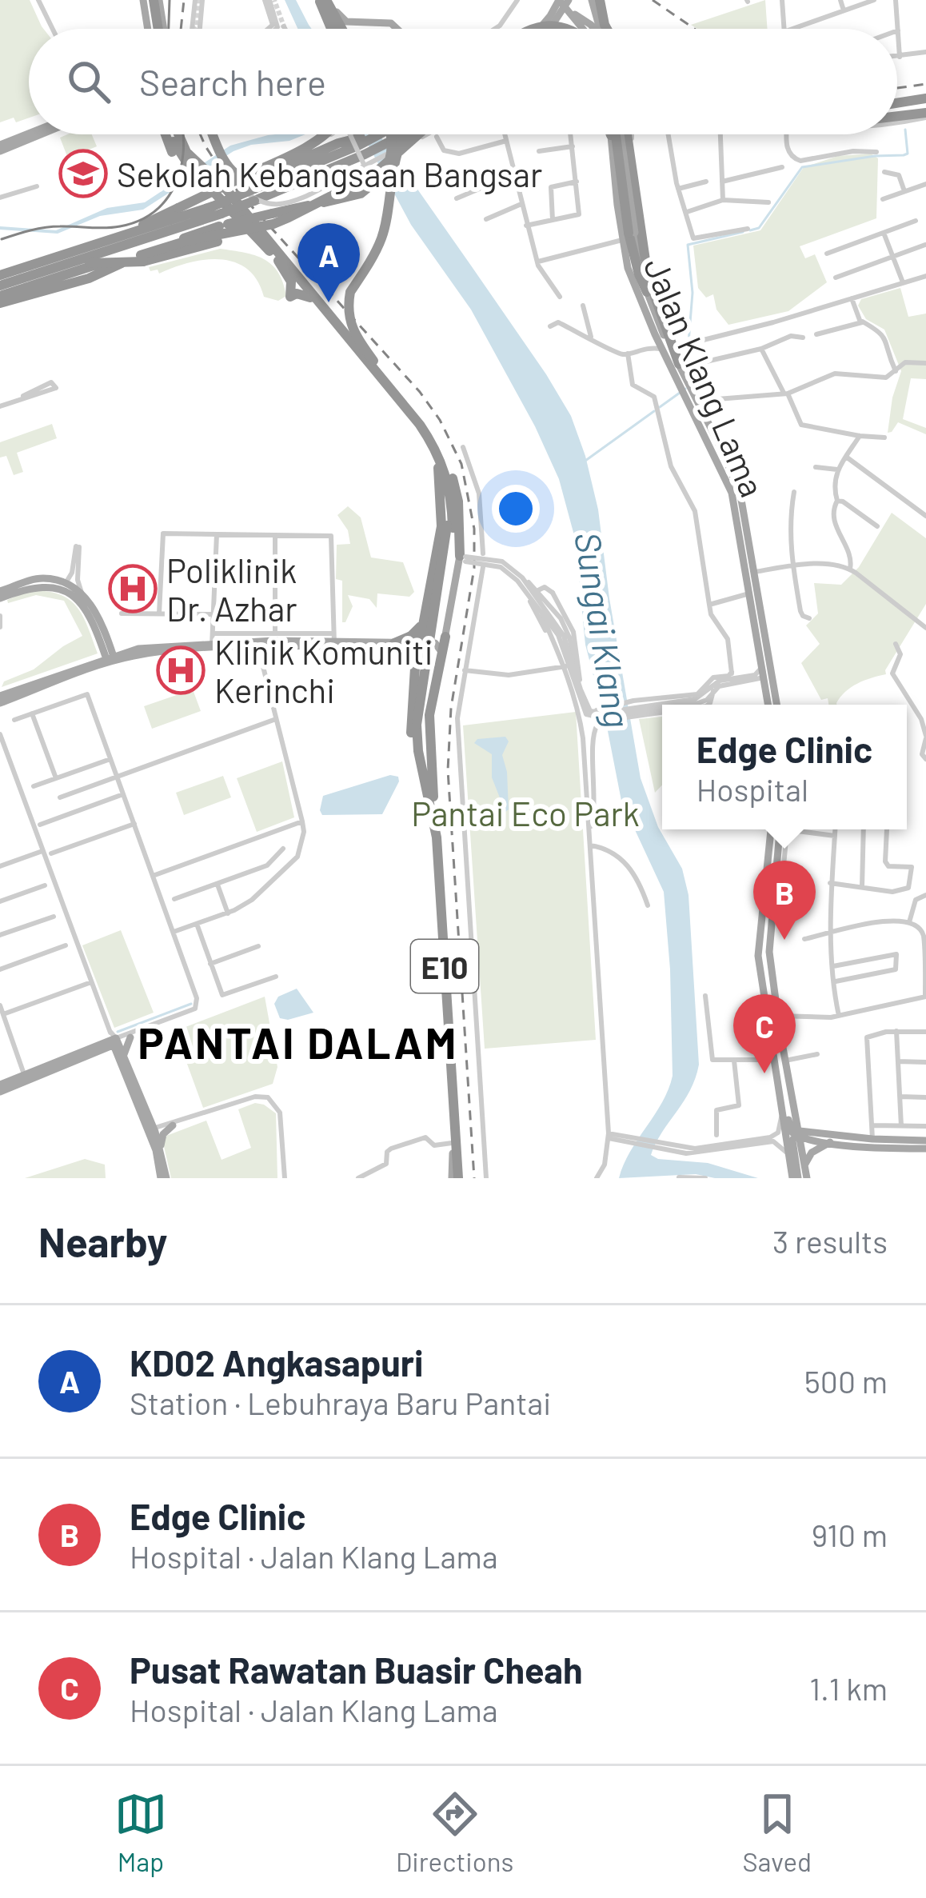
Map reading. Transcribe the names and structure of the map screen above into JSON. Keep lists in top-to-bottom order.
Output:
{
  "streets": {
    "highway": ["E10"],
    "main road": ["Jalan Klang Lama"]
  },
  "districts": ["PANTAI DALAM"],
  "water": ["Sungai Klang"],
  "parks": ["Pantai Eco Park"],
  "places": {
    "school or university": ["Sekolah Kebangsaan Bangsar"],
    "hospital": ["Poliklinik Dr. Azhar", "Klinik Komuniti Kerinchi"]
  },
  "page": {
    "search": "Search here",
    "pins": ["A", "B", "C"],
    "popup": ["Edge Clinic", "Hospital"],
    "heading": ["Nearby", "3 results"],
    "list": [
      {
        "mark": "A",
        "name": "KD02 Angkasapuri",
        "note": "Station · Lebuhraya Baru Pantai",
        "value": "500 m"
      },
      {
        "mark": "B",
        "name": "Edge Clinic",
        "note": "Hospital · Jalan Klang Lama",
        "value": "910 m"
      },
      {
        "mark": "C",
        "name": "Pusat Rawatan Buasir Cheah",
        "note": "Hospital · Jalan Klang Lama",
        "value": "1.1 km"
      }
    ],
    "nav": ["Map", "Directions", "Saved"]
  }
}
